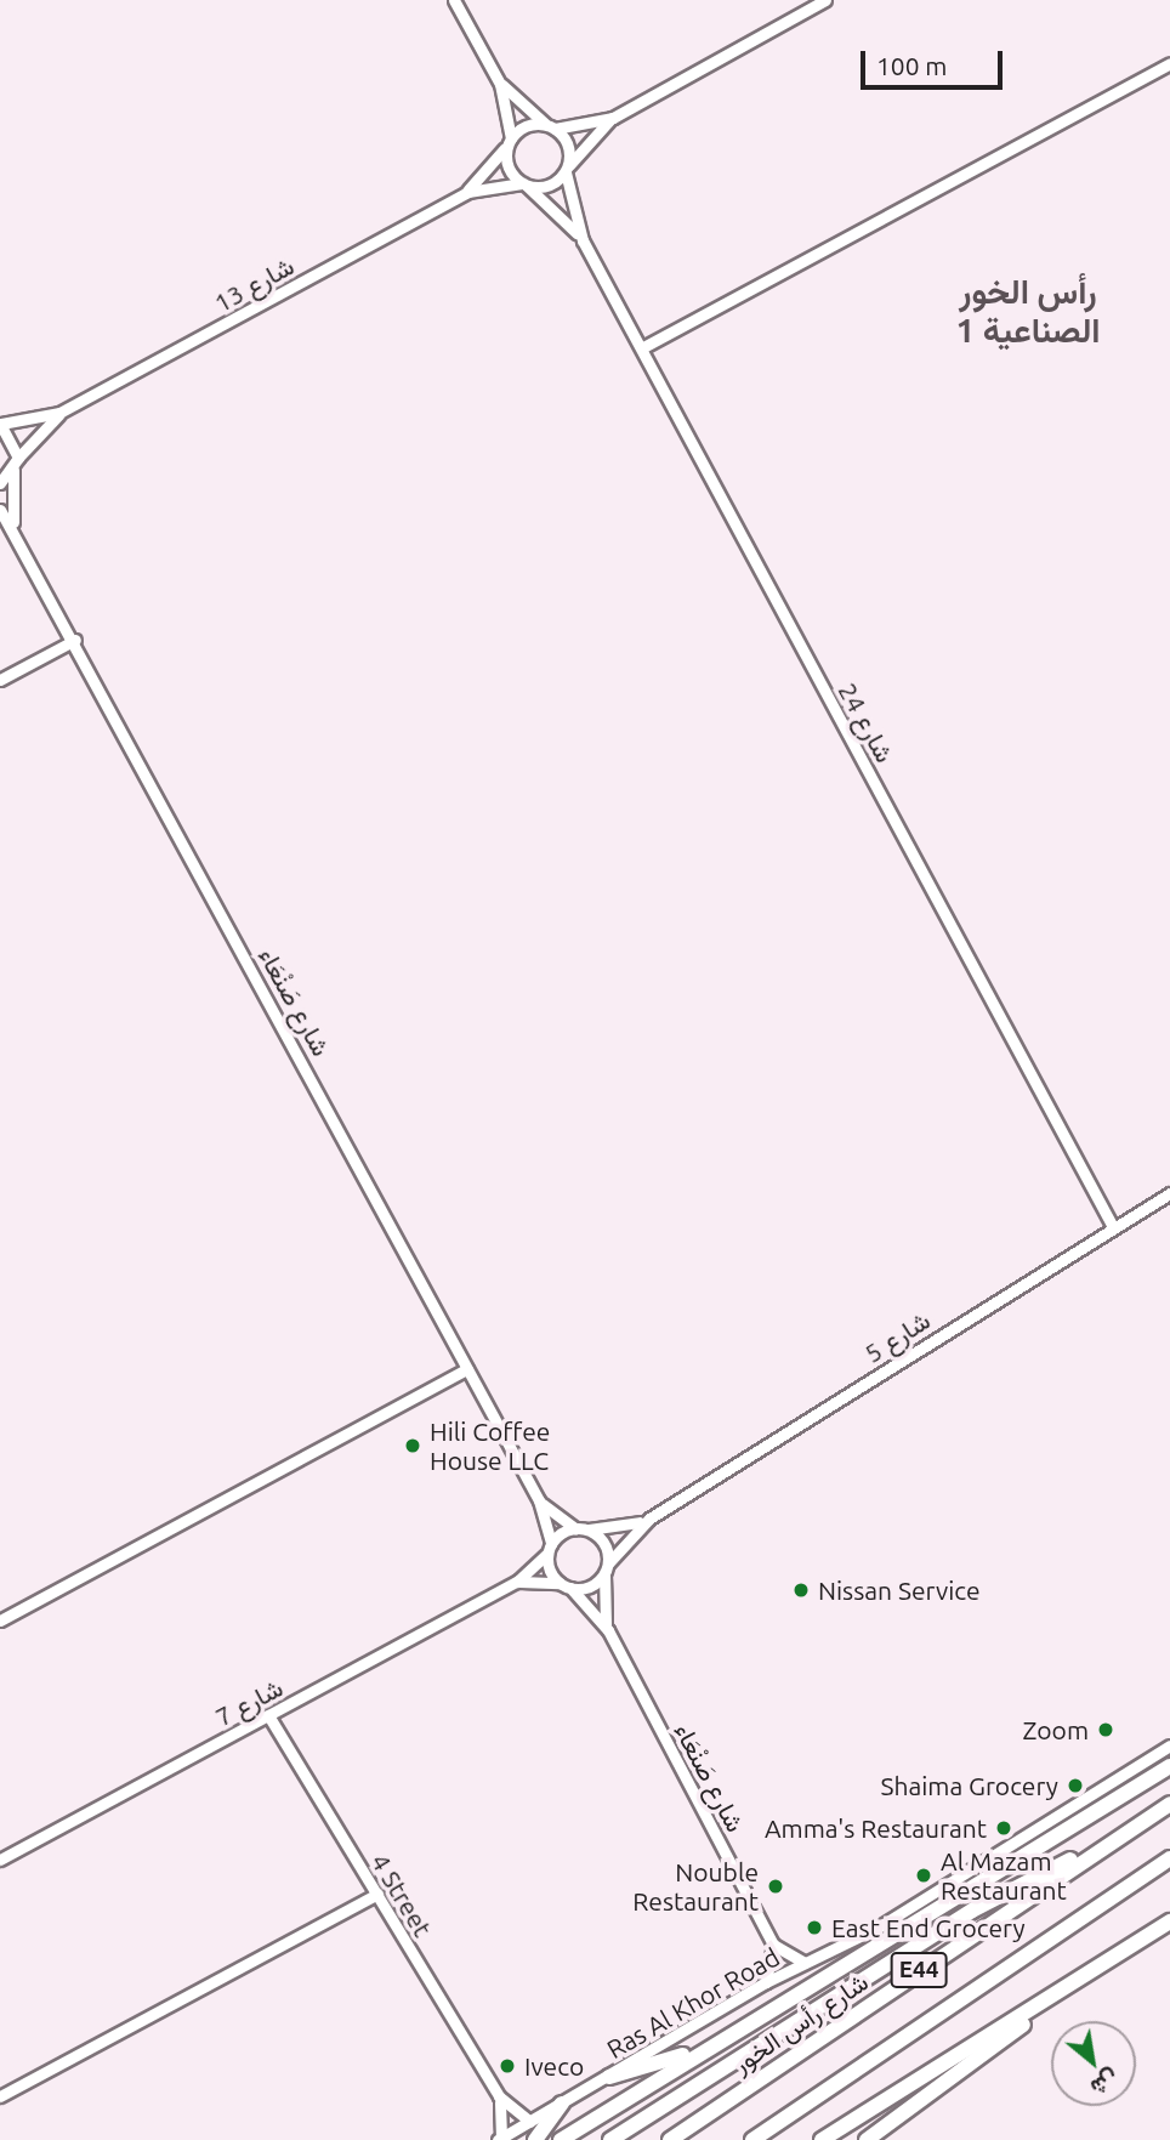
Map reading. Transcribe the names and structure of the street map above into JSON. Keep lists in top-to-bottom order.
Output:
{
  "streets": {
    "highway": ["E44", "شارع رأس الخور"],
    "street": [
      "شارع 13",
      "شارع 24",
      "شارع صَنْعَاء",
      "شارع 5",
      "شارع 7",
      "4 Street",
      "Ras Al Khor Road"
    ]
  },
  "crossings": [
    ["شارع 13", "شارع 24"],
    ["شارع 24", "شارع 5"],
    ["شارع صَنْعَاء", "شارع 5"],
    ["شارع صَنْعَاء", "شارع 7"],
    ["شارع 5", "شارع 7"],
    ["شارع 7", "4 Street"],
    ["4 Street", "Ras Al Khor Road"]
  ],
  "districts": ["رأس الخور الصناعية 1"],
  "places": [
    "Hili Coffee House LLC",
    "Nissan Service",
    "Zoom",
    "Shaima Grocery",
    "Amma's Restaurant",
    "Al Mazam Restaurant",
    "Nouble Restaurant",
    "East End Grocery",
    "Iveco"
  ],
  "scale_bar": "100 m",
  "north": "bottom right"
}
